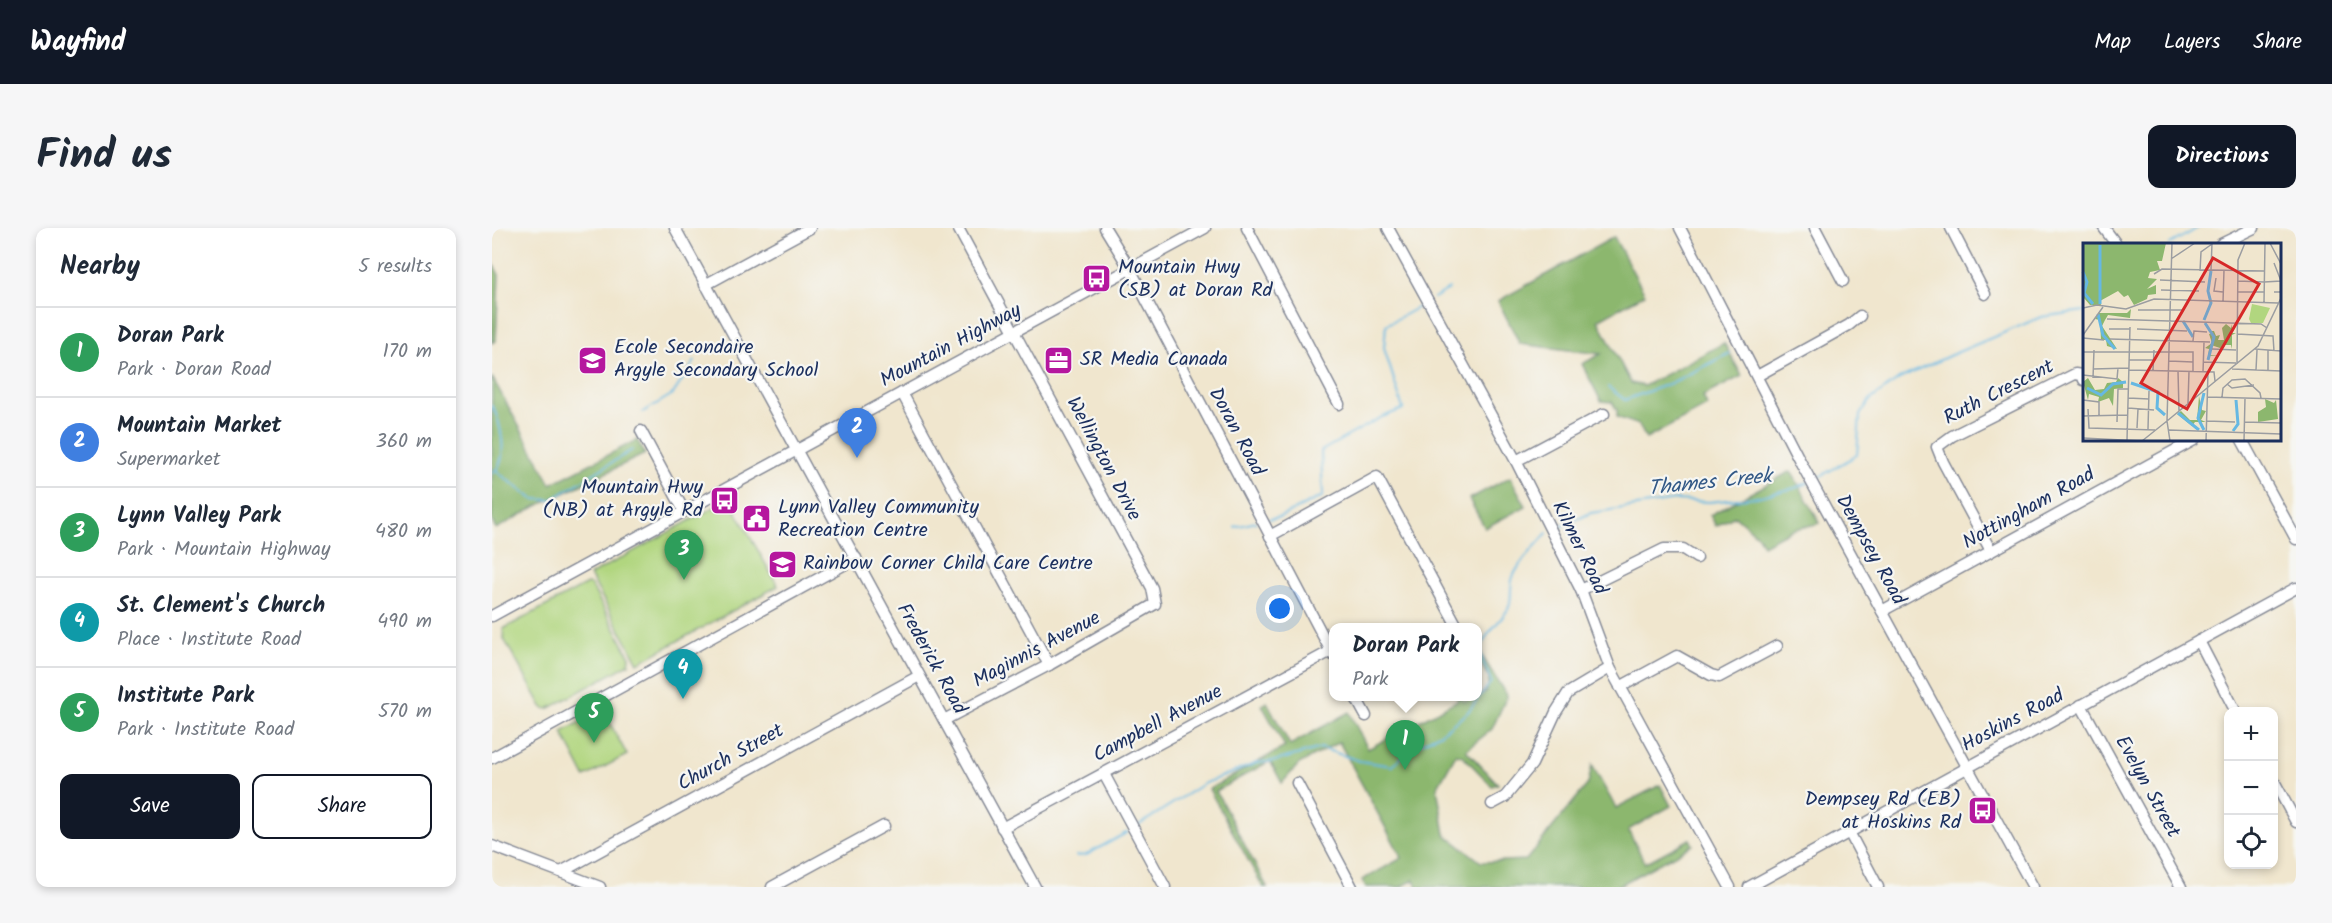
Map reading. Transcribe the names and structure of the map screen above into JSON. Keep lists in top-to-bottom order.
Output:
{
  "streets": {
    "street": [
      "Mountain Highway",
      "Ruth Crescent",
      "Doran Road",
      "Wellington Drive",
      "Nottingham Road",
      "Kilmer Road",
      "Dempsey Road",
      "Maginnis Avenue",
      "Frederick Road",
      "Hoskins Road",
      "Campbell Avenue",
      "Church Street",
      "Evelyn Street"
    ]
  },
  "crossings": [
    ["Mountain Highway", "Doran Road"],
    ["Mountain Highway", "Wellington Drive"],
    ["Mountain Highway", "Frederick Road"],
    ["Ruth Crescent", "Nottingham Road"],
    ["Wellington Drive", "Maginnis Avenue"],
    ["Nottingham Road", "Dempsey Road"],
    ["Dempsey Road", "Hoskins Road"],
    ["Maginnis Avenue", "Frederick Road"],
    ["Frederick Road", "Campbell Avenue"],
    ["Frederick Road", "Church Street"],
    ["Hoskins Road", "Evelyn Street"]
  ],
  "water": ["Thames Creek"],
  "places": {
    "bus stop": ["Mountain Hwy (SB) at Doran Rd", "Mountain Hwy (NB) at Argyle Rd", "Dempsey Rd (EB) at Hoskins Rd"],
    "school or university": ["Ecole Secondaire Argyle Secondary School", "Rainbow Corner Child Care Centre"],
    "office": ["SR Media Canada"],
    "public building": ["Lynn Valley Community Recreation Centre"]
  },
  "page": {
    "header": "Wayfind",
    "nav": ["Map", "Layers", "Share"],
    "title": "Find us",
    "buttons": [
      "Directions",
      ["Save", "Share"]
    ],
    "heading": ["Nearby", "5 results"],
    "list": [
      {
        "mark": "1",
        "name": "Doran Park",
        "note": "Park · Doran Road",
        "value": "170 m"
      },
      {
        "mark": "2",
        "name": "Mountain Market",
        "note": "Supermarket",
        "value": "360 m"
      },
      {
        "mark": "3",
        "name": "Lynn Valley Park",
        "note": "Park · Mountain Highway",
        "value": "480 m"
      },
      {
        "mark": "4",
        "name": "St. Clement's Church",
        "note": "Place · Institute Road",
        "value": "490 m"
      },
      {
        "mark": "5",
        "name": "Institute Park",
        "note": "Park · Institute Road",
        "value": "570 m"
      }
    ],
    "pins": [
      "2",
      "3",
      "4",
      "5",
      "1"
    ],
    "popup": ["Doran Park", "Park"],
    "map_buttons": ["+", "−"]
  }
}
